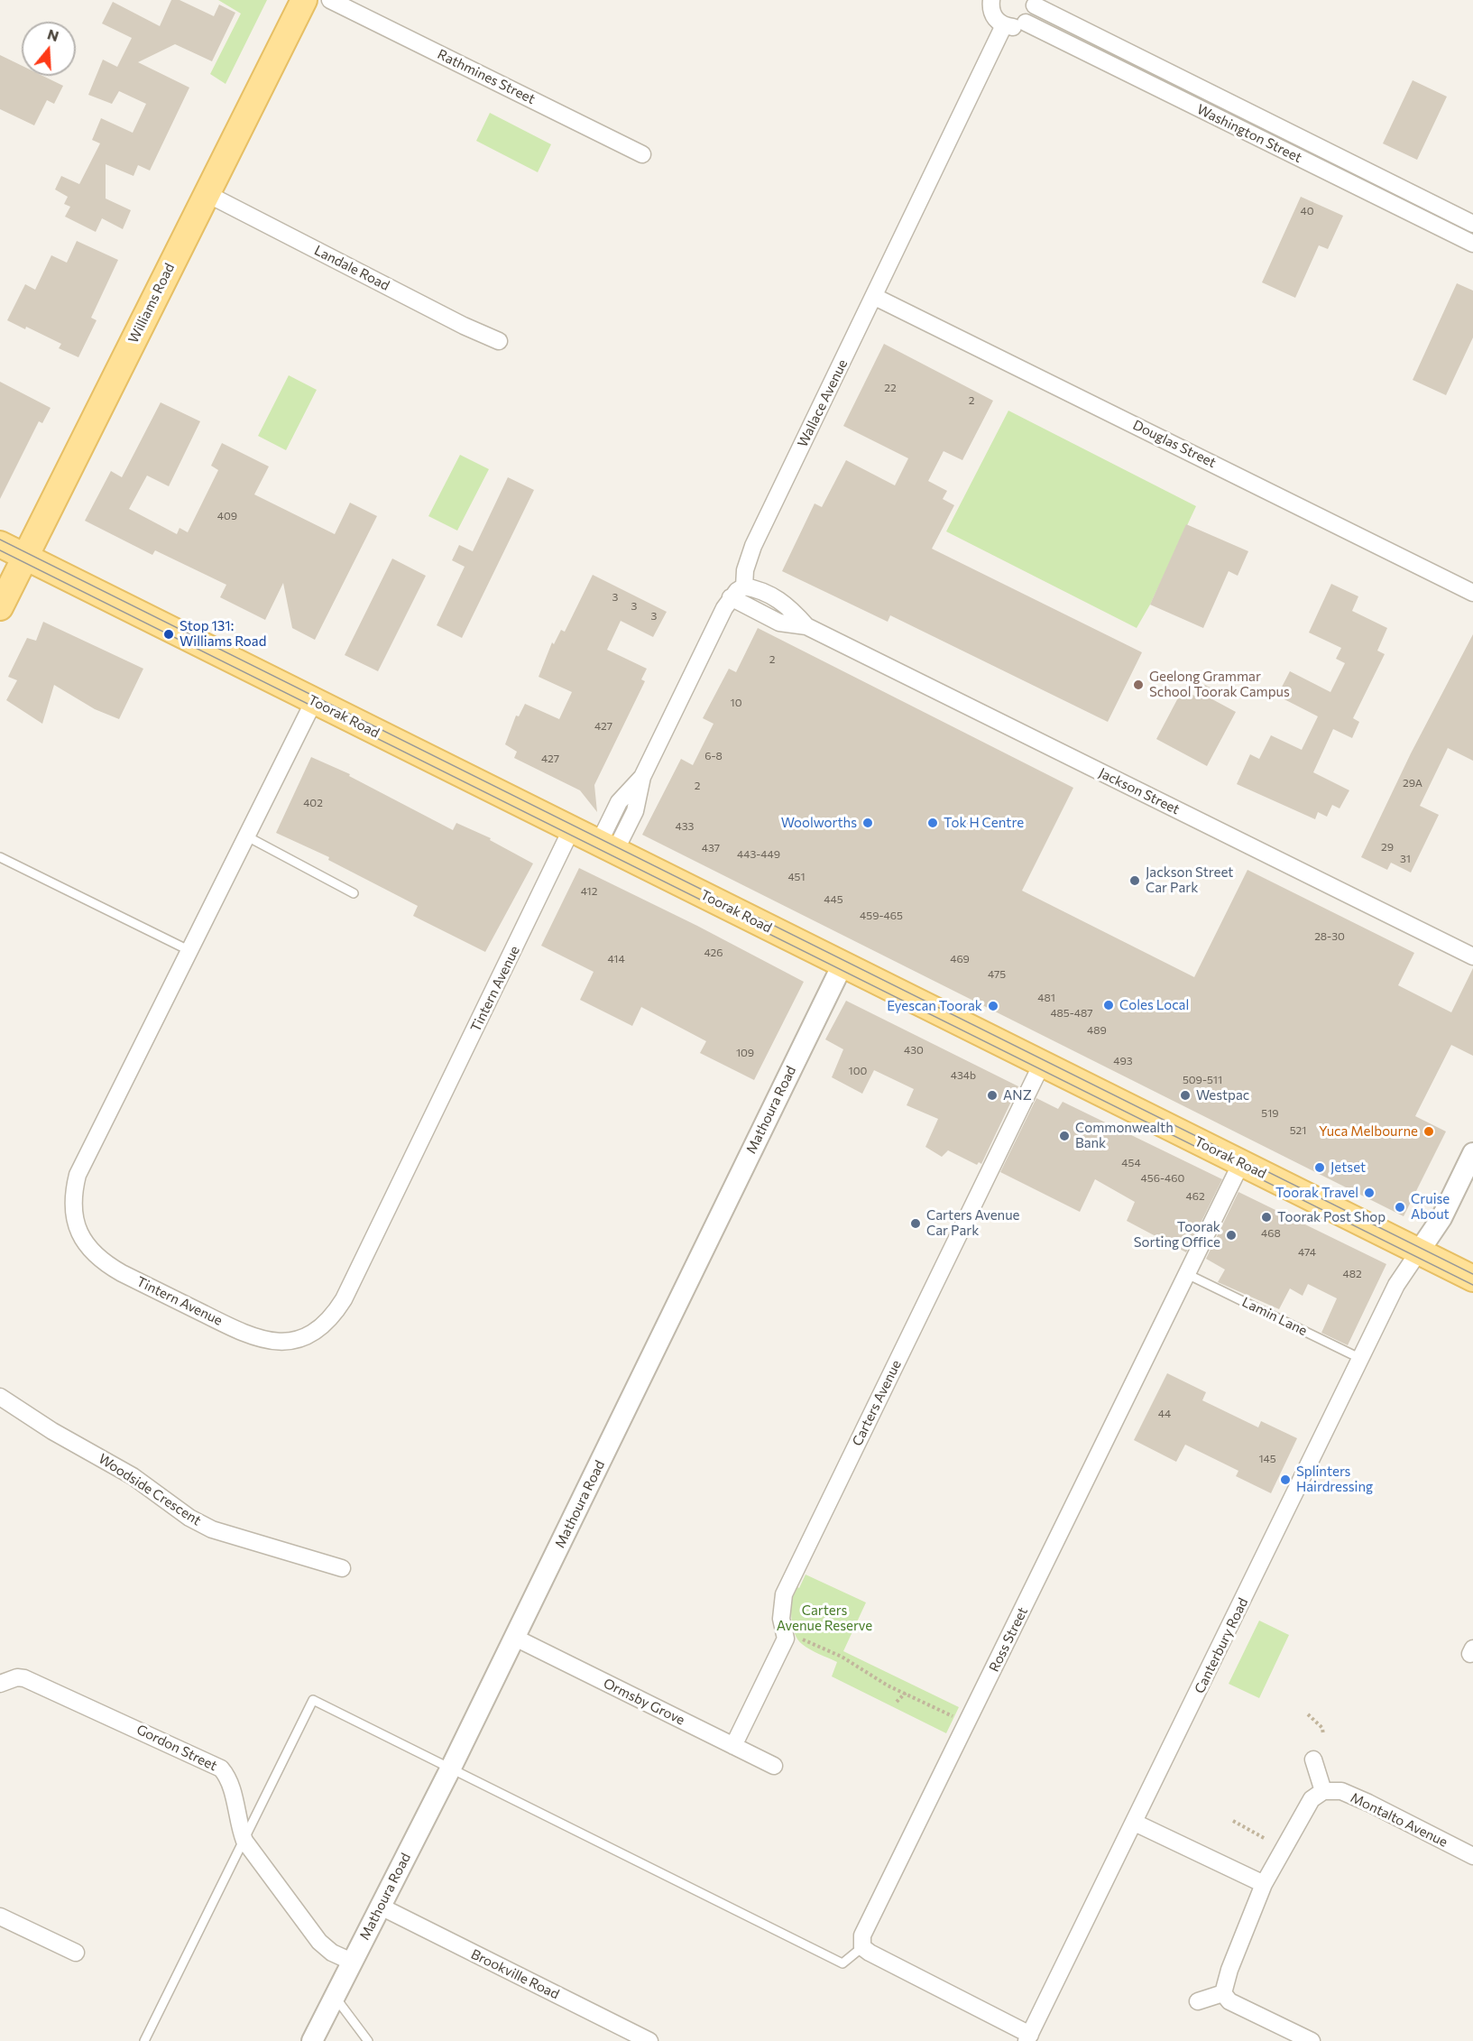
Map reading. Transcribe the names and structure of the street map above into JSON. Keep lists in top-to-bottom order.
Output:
{
  "streets": {
    "main road": ["Williams Road", "Toorak Road"],
    "street": [
      "Rathmines Street",
      "Washington Street",
      "Landale Road",
      "Wallace Avenue",
      "Douglas Street",
      "Jackson Street",
      "Tintern Avenue",
      "Mathoura Road",
      "Carters Avenue",
      "Woodside Crescent",
      "Ross Street",
      "Canterbury Road",
      "Ormsby Grove",
      "Gordon Street",
      "Montalto Avenue",
      "Brookville Road"
    ],
    "lane": ["Lamin Lane"]
  },
  "crossings": [
    ["Landale Road", "Williams Road"],
    ["Williams Road", "Toorak Road"],
    ["Wallace Avenue", "Douglas Street"],
    ["Wallace Avenue", "Jackson Street"],
    ["Toorak Road", "Tintern Avenue"],
    ["Toorak Road", "Mathoura Road"],
    ["Toorak Road", "Carters Avenue"],
    ["Toorak Road", "Ross Street"],
    ["Toorak Road", "Canterbury Road"],
    ["Mathoura Road", "Ormsby Grove"],
    ["Mathoura Road", "Gordon Street"],
    ["Mathoura Road", "Brookville Road"],
    ["Lamin Lane", "Ross Street"],
    ["Lamin Lane", "Canterbury Road"],
    ["Carters Avenue", "Ormsby Grove"]
  ],
  "parks": ["Carters Avenue Reserve"],
  "places": [
    "Stop 131: Williams Road",
    "Geelong Grammar School Toorak Campus",
    "Woolworths",
    "Tok H Centre",
    "Jackson Street Car Park",
    "Coles Local",
    "Eyescan Toorak",
    "ANZ",
    "Westpac",
    "Yuca Melbourne",
    "Commonwealth Bank",
    "Jetset",
    "Toorak Travel",
    "Cruise About",
    "Toorak Post Shop",
    "Carters Avenue Car Park",
    "Toorak Sorting Office",
    "Splinters Hairdressing"
  ],
  "house_numbers": [
    "40",
    "22",
    "2",
    "409",
    "3",
    "3",
    "3",
    "2",
    "10",
    "427",
    "6-8",
    "427",
    "29A",
    "2",
    "402",
    "433",
    "29",
    "437",
    "443-449",
    "31",
    "451",
    "412",
    "445",
    "459-465",
    "28-30",
    "426",
    "414",
    "469",
    "475",
    "481",
    "485-487",
    "489",
    "430",
    "109",
    "493",
    "100",
    "434b",
    "509-511",
    "519",
    "521",
    "454",
    "456-460",
    "462",
    "468",
    "474",
    "482",
    "44",
    "145"
  ],
  "north": "top"
}
